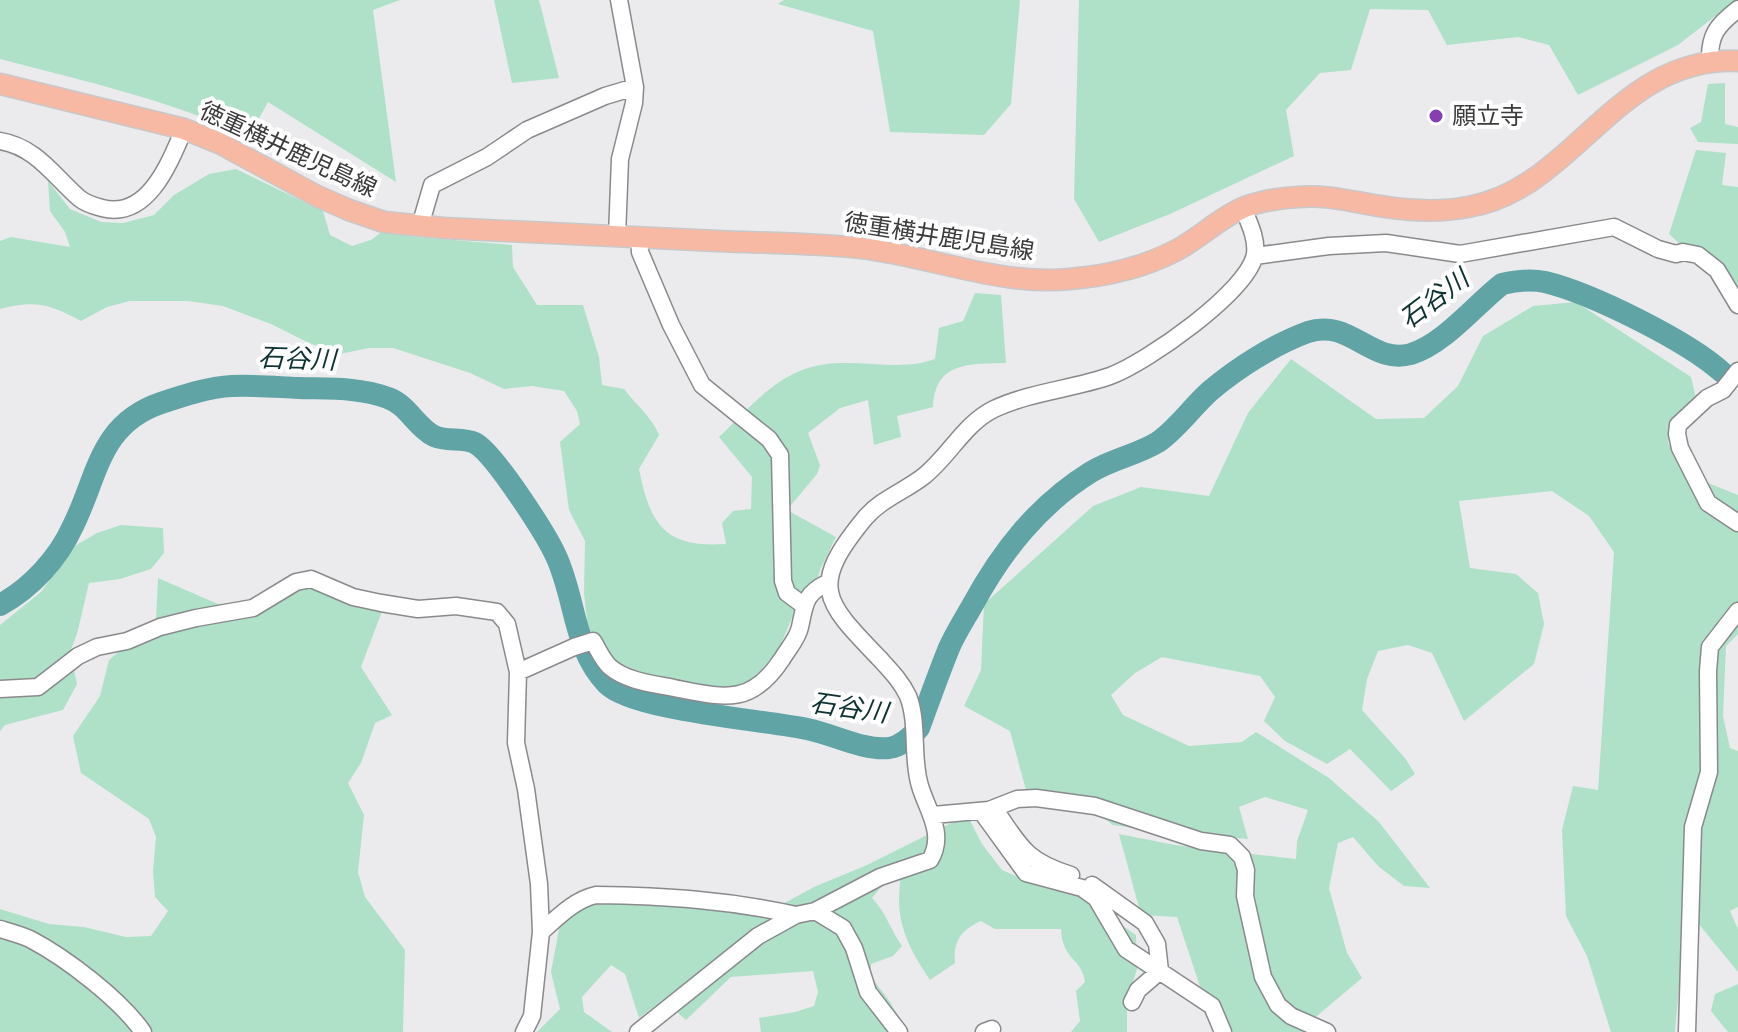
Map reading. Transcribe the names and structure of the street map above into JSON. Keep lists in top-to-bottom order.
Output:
{
  "streets": {
    "main road": ["徳重横井鹿児島線"]
  },
  "water": ["石谷川"],
  "places": ["願立寺"]
}
